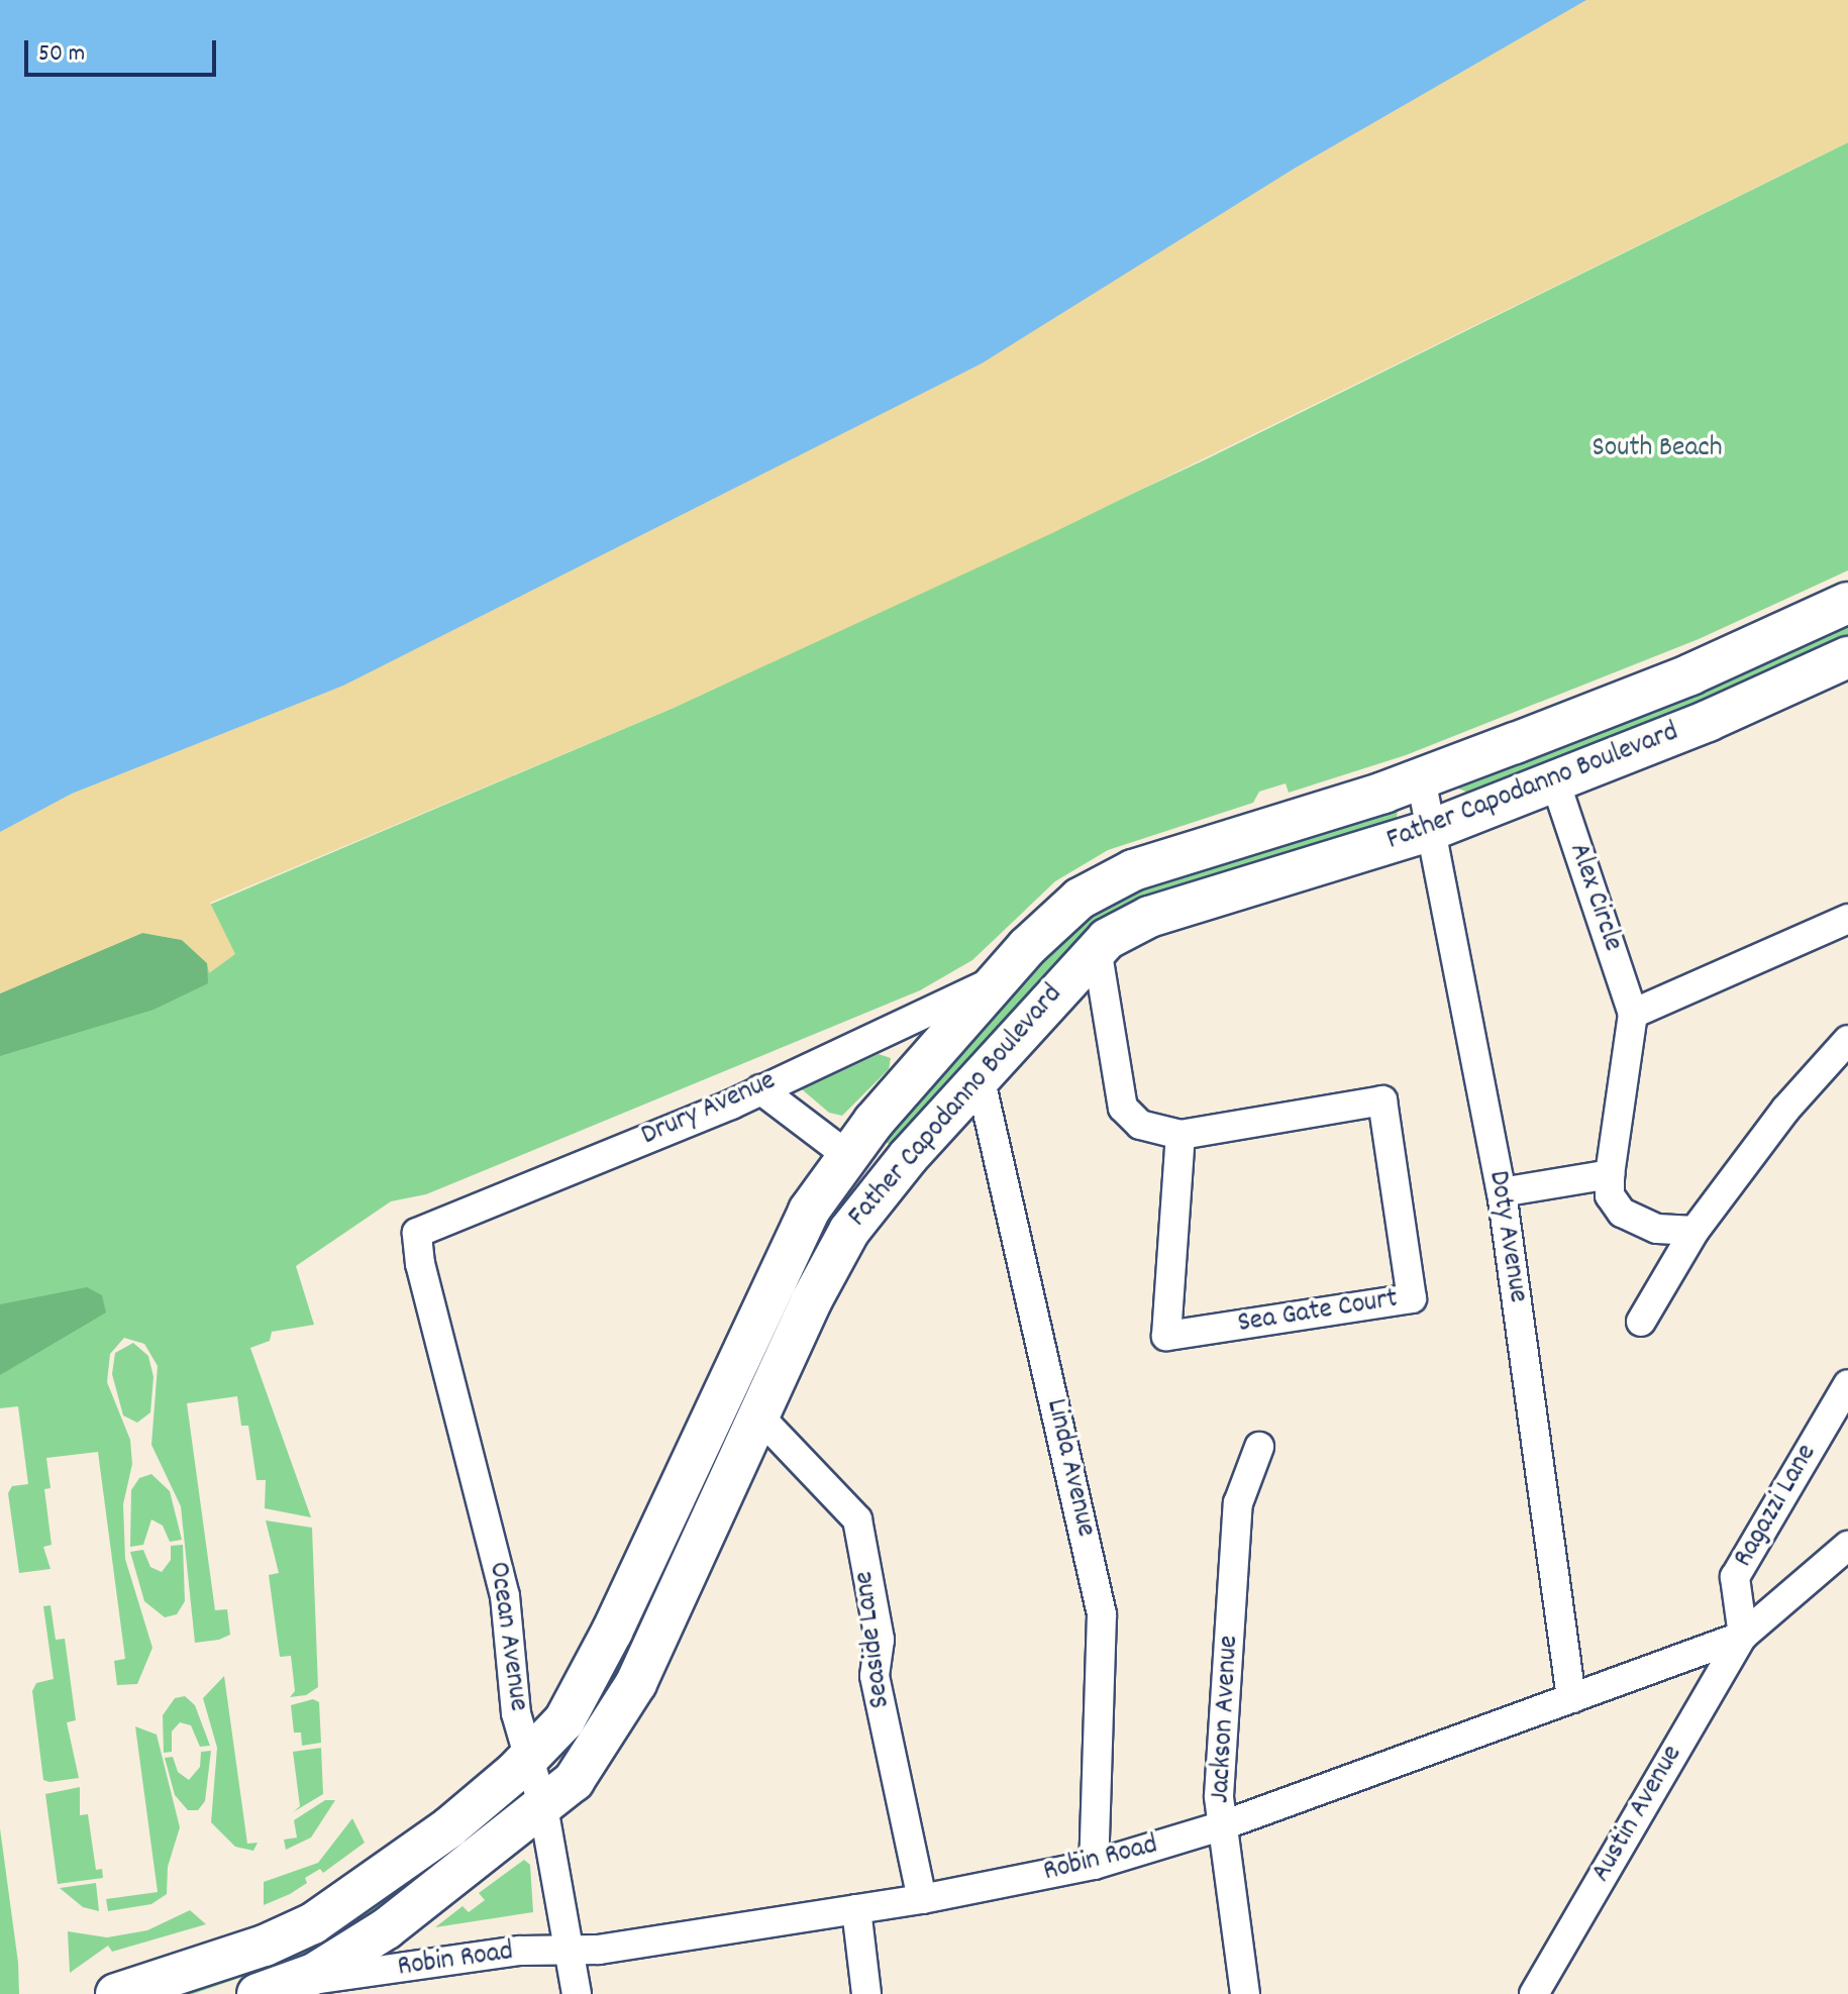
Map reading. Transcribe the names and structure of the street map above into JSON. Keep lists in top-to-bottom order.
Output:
{
  "streets": {
    "main road": ["Father Capodanno Boulevard"],
    "street": [
      "Alex Circle",
      "Drury Avenue",
      "Doty Avenue",
      "Sea Gate Court",
      "Linda Avenue",
      "Ragazzi Lane",
      "Ocean Avenue",
      "Seaside Lane",
      "Jackson Avenue",
      "Austin Avenue",
      "Robin Road"
    ]
  },
  "crossings": [
    ["Father Capodanno Boulevard", "Alex Circle"],
    ["Father Capodanno Boulevard", "Drury Avenue"],
    ["Father Capodanno Boulevard", "Doty Avenue"],
    ["Father Capodanno Boulevard", "Sea Gate Court"],
    ["Father Capodanno Boulevard", "Linda Avenue"],
    ["Father Capodanno Boulevard", "Ocean Avenue"],
    ["Father Capodanno Boulevard", "Seaside Lane"],
    ["Father Capodanno Boulevard", "Robin Road"],
    ["Drury Avenue", "Ocean Avenue"],
    ["Doty Avenue", "Robin Road"],
    ["Linda Avenue", "Robin Road"],
    ["Ragazzi Lane", "Austin Avenue"],
    ["Ragazzi Lane", "Robin Road"],
    ["Ocean Avenue", "Robin Road"],
    ["Seaside Lane", "Robin Road"],
    ["Jackson Avenue", "Robin Road"],
    ["Austin Avenue", "Robin Road"]
  ],
  "parks": ["South Beach"],
  "scale_bar": "50 m"
}
